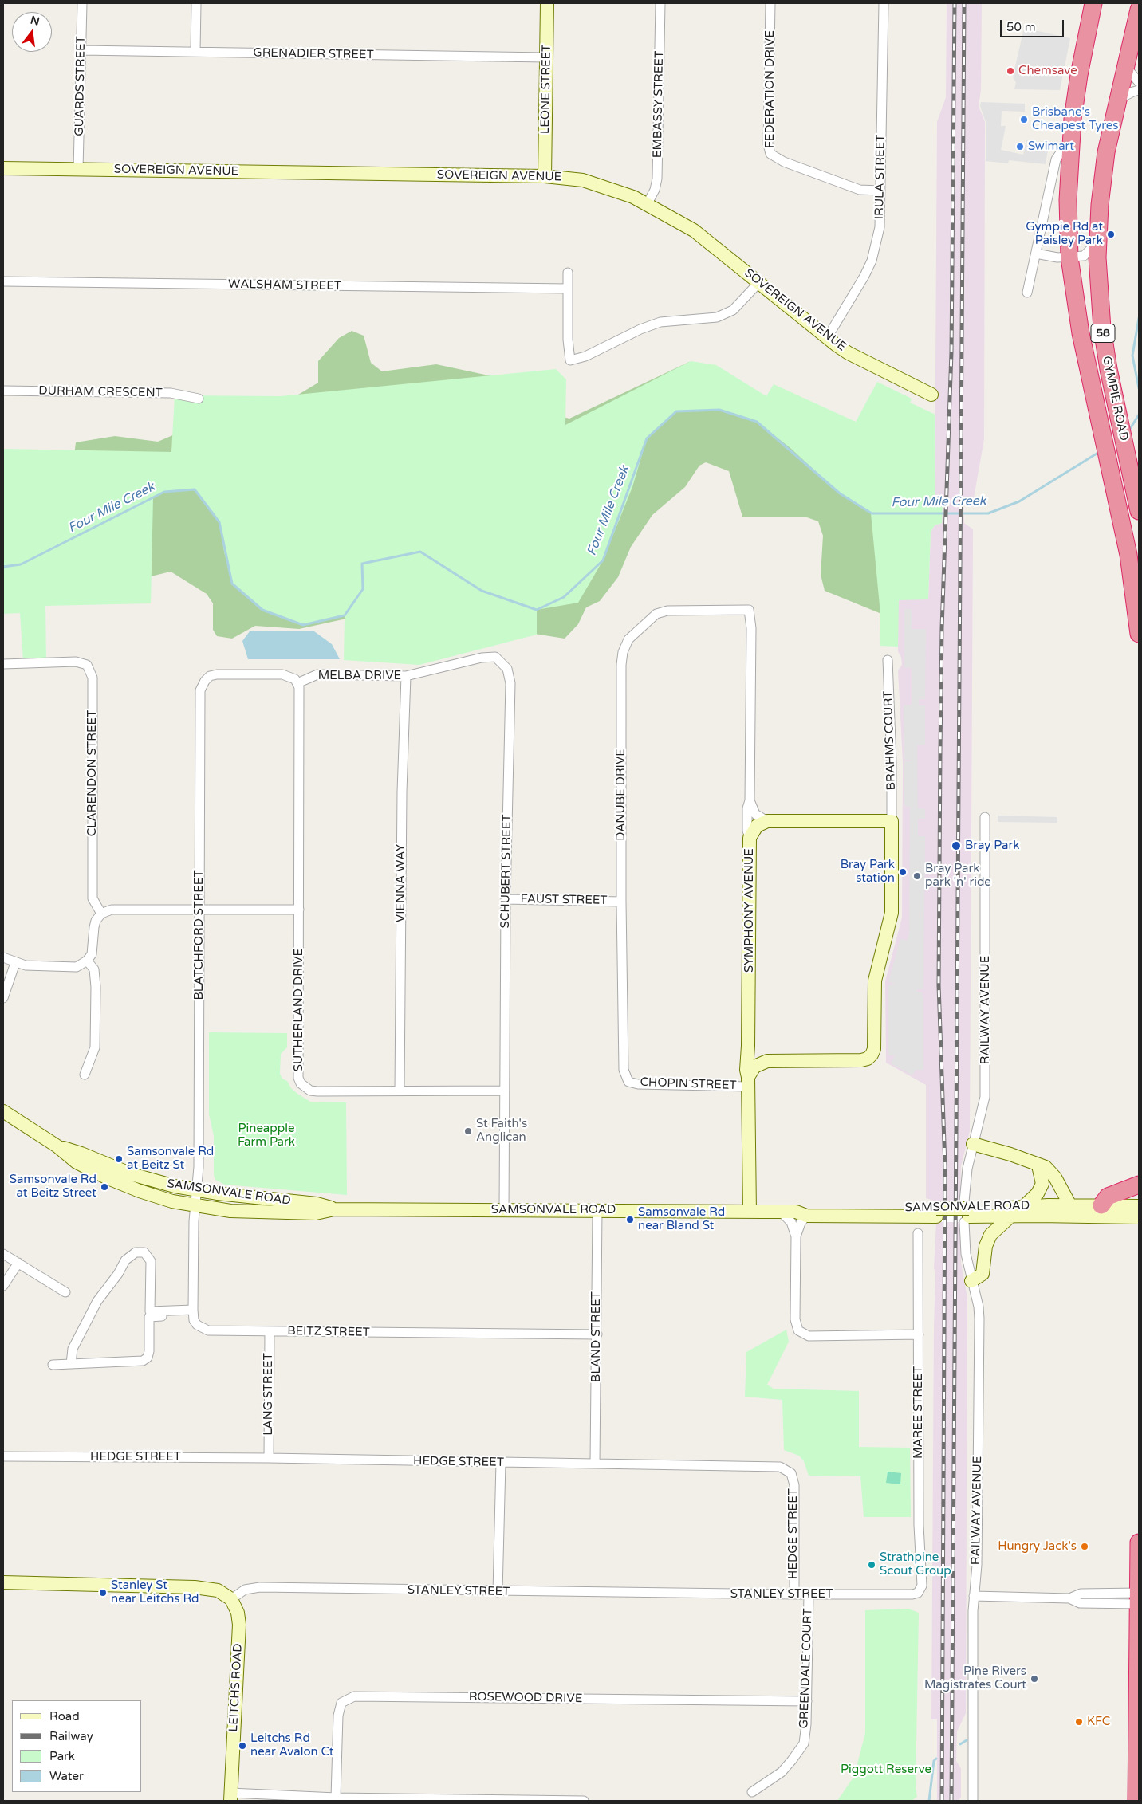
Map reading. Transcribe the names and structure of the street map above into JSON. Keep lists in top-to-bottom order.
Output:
{
  "streets": {
    "highway": ["58", "GYMPIE ROAD"],
    "street": [
      "GRENADIER STREET",
      "GUARDS STREET",
      "LEONE STREET",
      "FEDERATION DRIVE",
      "EMBASSY STREET",
      "SOVEREIGN AVENUE",
      "IRULA STREET",
      "WALSHAM STREET",
      "DURHAM CRESCENT",
      "MELBA DRIVE",
      "BRAHMS COURT",
      "CLARENDON STREET",
      "DANUBE DRIVE",
      "SCHUBERT STREET",
      "VIENNA WAY",
      "FAUST STREET",
      "SYMPHONY AVENUE",
      "BLATCHFORD STREET",
      "SUTHERLAND DRIVE",
      "RAILWAY AVENUE",
      "CHOPIN STREET",
      "SAMSONVALE ROAD",
      "BEITZ STREET",
      "BLAND STREET",
      "LANG STREET",
      "MAREE STREET",
      "HEDGE STREET",
      "STANLEY STREET",
      "GREENDALE COURT",
      "LEITCHS ROAD",
      "ROSEWOOD DRIVE"
    ]
  },
  "crossings": [
    ["GRENADIER STREET", "GUARDS STREET"],
    ["GRENADIER STREET", "LEONE STREET"],
    ["GUARDS STREET", "SOVEREIGN AVENUE"],
    ["LEONE STREET", "SOVEREIGN AVENUE"],
    ["FEDERATION DRIVE", "IRULA STREET"],
    ["EMBASSY STREET", "SOVEREIGN AVENUE"],
    ["SOVEREIGN AVENUE", "IRULA STREET"],
    ["MELBA DRIVE", "SCHUBERT STREET"],
    ["MELBA DRIVE", "VIENNA WAY"],
    ["MELBA DRIVE", "BLATCHFORD STREET"],
    ["MELBA DRIVE", "SUTHERLAND DRIVE"],
    ["DANUBE DRIVE", "FAUST STREET"],
    ["DANUBE DRIVE", "SYMPHONY AVENUE"],
    ["DANUBE DRIVE", "CHOPIN STREET"],
    ["SCHUBERT STREET", "FAUST STREET"],
    ["SCHUBERT STREET", "SUTHERLAND DRIVE"],
    ["VIENNA WAY", "SUTHERLAND DRIVE"],
    ["SYMPHONY AVENUE", "CHOPIN STREET"],
    ["SYMPHONY AVENUE", "SAMSONVALE ROAD"],
    ["BLATCHFORD STREET", "SUTHERLAND DRIVE"],
    ["BLATCHFORD STREET", "SAMSONVALE ROAD"],
    ["RAILWAY AVENUE", "SAMSONVALE ROAD"],
    ["SAMSONVALE ROAD", "BLAND STREET"],
    ["BEITZ STREET", "BLAND STREET"],
    ["BEITZ STREET", "LANG STREET"],
    ["BLAND STREET", "HEDGE STREET"],
    ["LANG STREET", "HEDGE STREET"],
    ["MAREE STREET", "STANLEY STREET"],
    ["HEDGE STREET", "STANLEY STREET"],
    ["STANLEY STREET", "GREENDALE COURT"],
    ["STANLEY STREET", "LEITCHS ROAD"],
    ["GREENDALE COURT", "ROSEWOOD DRIVE"]
  ],
  "water": ["Four Mile Creek"],
  "parks": ["Pineapple Farm Park", "Piggott Reserve"],
  "places": [
    "Chemsave",
    "Brisbane's Cheapest Tyres",
    "Swimart",
    "Gympie Rd at Paisley Park",
    "Bray Park",
    "Bray Park station",
    "Bray Park park 'n' ride",
    "St Faith's Anglican",
    "Samsonvale Rd at Beitz St",
    "Samsonvale Rd at Beitz Street",
    "Samsonvale Rd near Bland St",
    "Hungry Jack's",
    "Strathpine Scout Group",
    "Stanley St near Leitchs Rd",
    "Pine Rivers Magistrates Court",
    "KFC",
    "Leitchs Rd near Avalon Ct"
  ],
  "legend": [
    "Road",
    "Railway",
    "Park",
    "Water"
  ],
  "scale_bar": "50 m",
  "north": "top"
}
